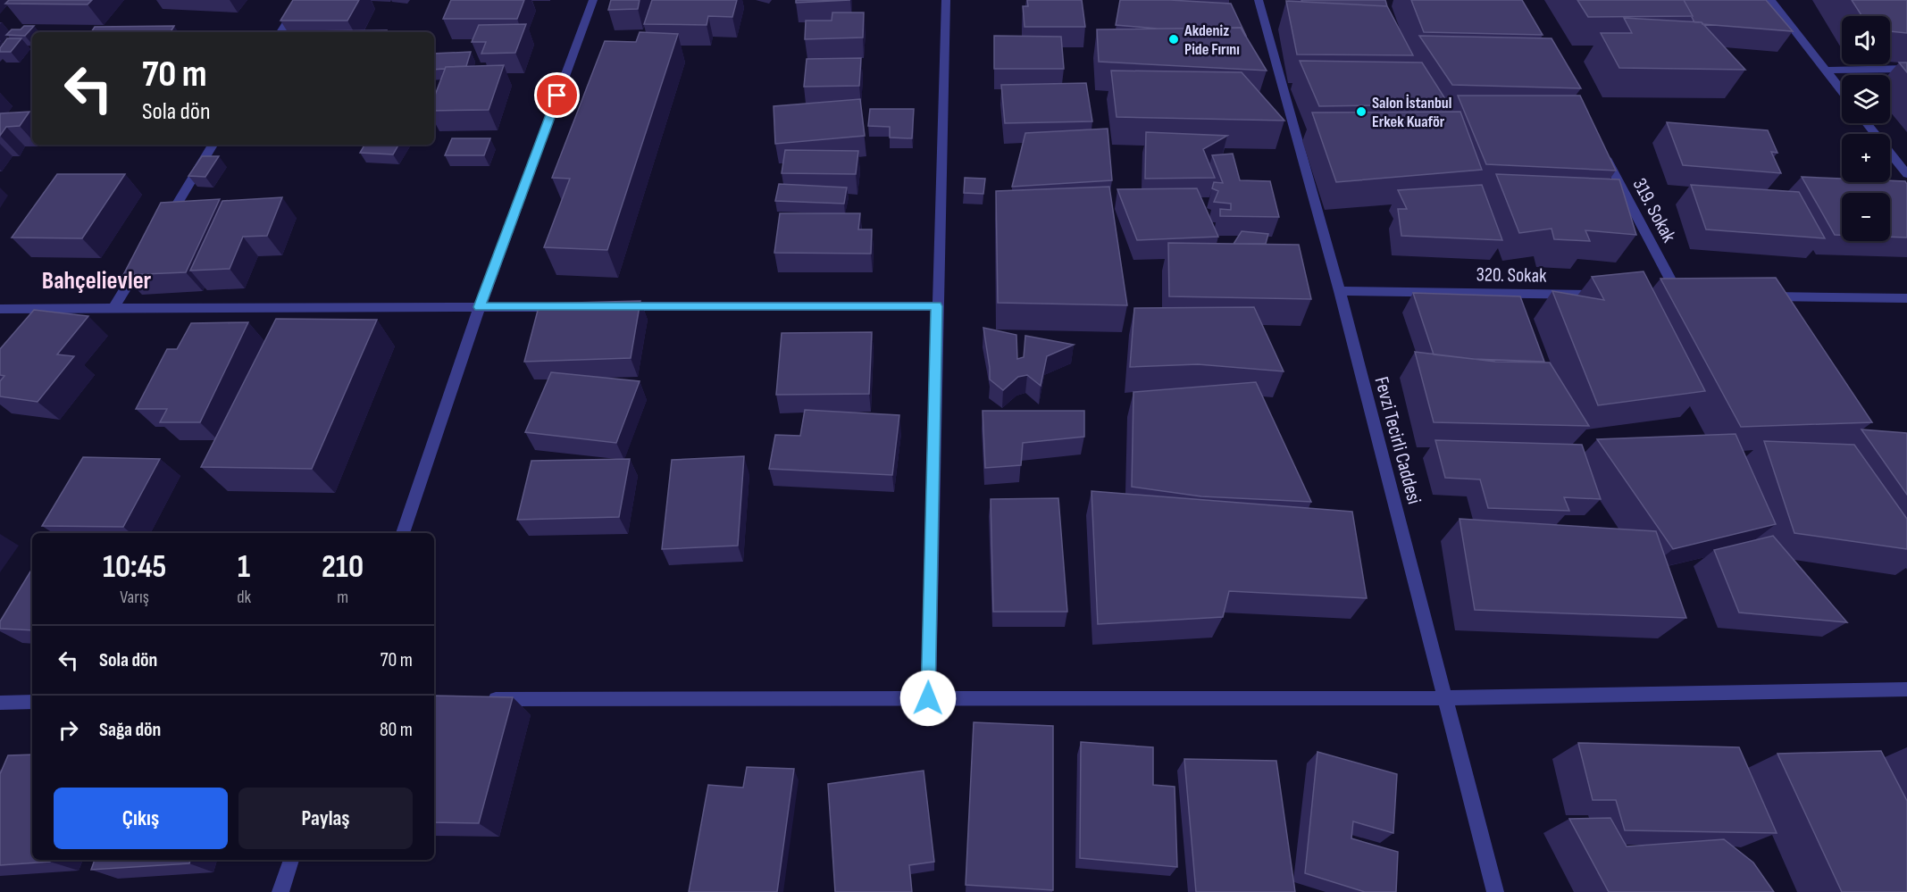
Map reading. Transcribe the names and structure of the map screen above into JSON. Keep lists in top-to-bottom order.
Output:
{
  "streets": {
    "street": ["319. Sokak", "320. Sokak", "Fevzi Tecirli Caddesi"]
  },
  "crossings": [
    ["320. Sokak", "Fevzi Tecirli Caddesi"]
  ],
  "districts": ["Bahçelievler"],
  "places": ["Akdeniz Pide Fırını", "Salon İstanbul Erkek Kuaför"],
  "page": {
    "map_buttons": ["+", "−"],
    "turn": ["70 m", "Sola dön"],
    "eta": [
      "10:45",
      "Varış",
      "1",
      "dk",
      "210",
      "m"
    ],
    "list": [
      {
        "name": "Sola dön",
        "value": "70 m"
      },
      {
        "name": "Sağa dön",
        "value": "80 m"
      }
    ],
    "buttons": ["Çıkış", "Paylaş"]
  }
}
